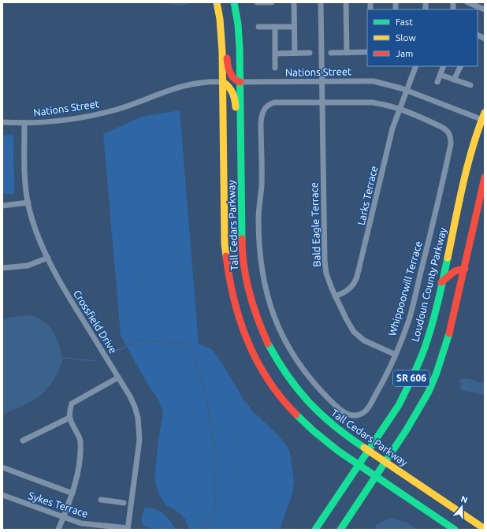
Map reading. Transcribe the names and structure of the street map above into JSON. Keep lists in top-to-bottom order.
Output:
{
  "streets": {
    "main road": ["Tall Cedars Parkway", "Loudoun County Parkway", "SR 606"],
    "street": [
      "Nations Street",
      "Larks Terrace",
      "Bald Eagle Terrace",
      "Whippoorwill Terrace",
      "Crossfield Drive",
      "Sykes Terrace"
    ]
  },
  "crossings": [
    ["Nations Street", "Larks Terrace"],
    ["Nations Street", "Bald Eagle Terrace"],
    ["Nations Street", "Tall Cedars Parkway"],
    ["Nations Street", "Loudoun County Parkway"],
    ["Nations Street", "Crossfield Drive"],
    ["Larks Terrace", "Bald Eagle Terrace"],
    ["Larks Terrace", "Whippoorwill Terrace"],
    ["Bald Eagle Terrace", "Whippoorwill Terrace"],
    ["Tall Cedars Parkway", "Loudoun County Parkway"],
    ["Tall Cedars Parkway", "SR 606"],
    ["Crossfield Drive", "Sykes Terrace"]
  ],
  "legend": ["Fast", "Slow", "Jam"],
  "north": "top"
}
